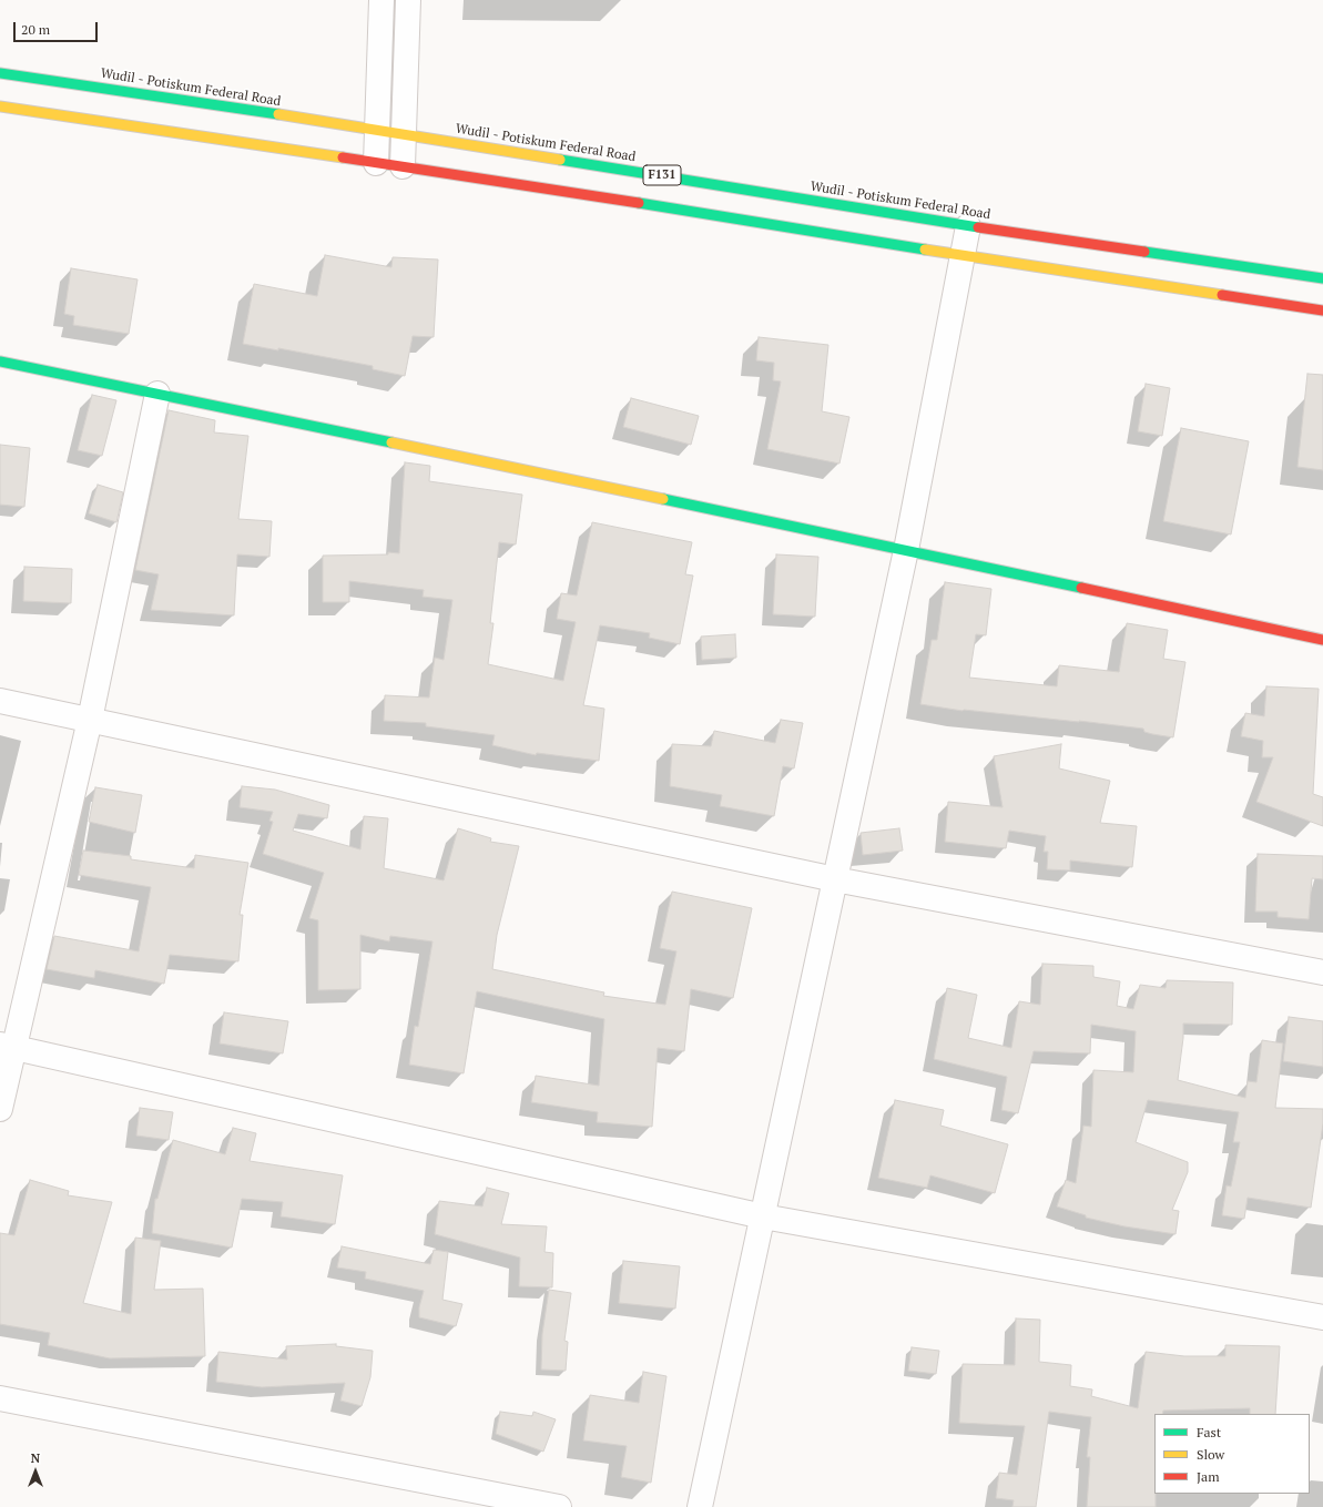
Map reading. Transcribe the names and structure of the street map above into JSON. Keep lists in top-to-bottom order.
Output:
{
  "streets": {
    "main road": ["Wudil - Potiskum Federal Road", "F131"]
  },
  "legend": ["Fast", "Slow", "Jam"],
  "scale_bar": "20 m",
  "north": "top"
}
